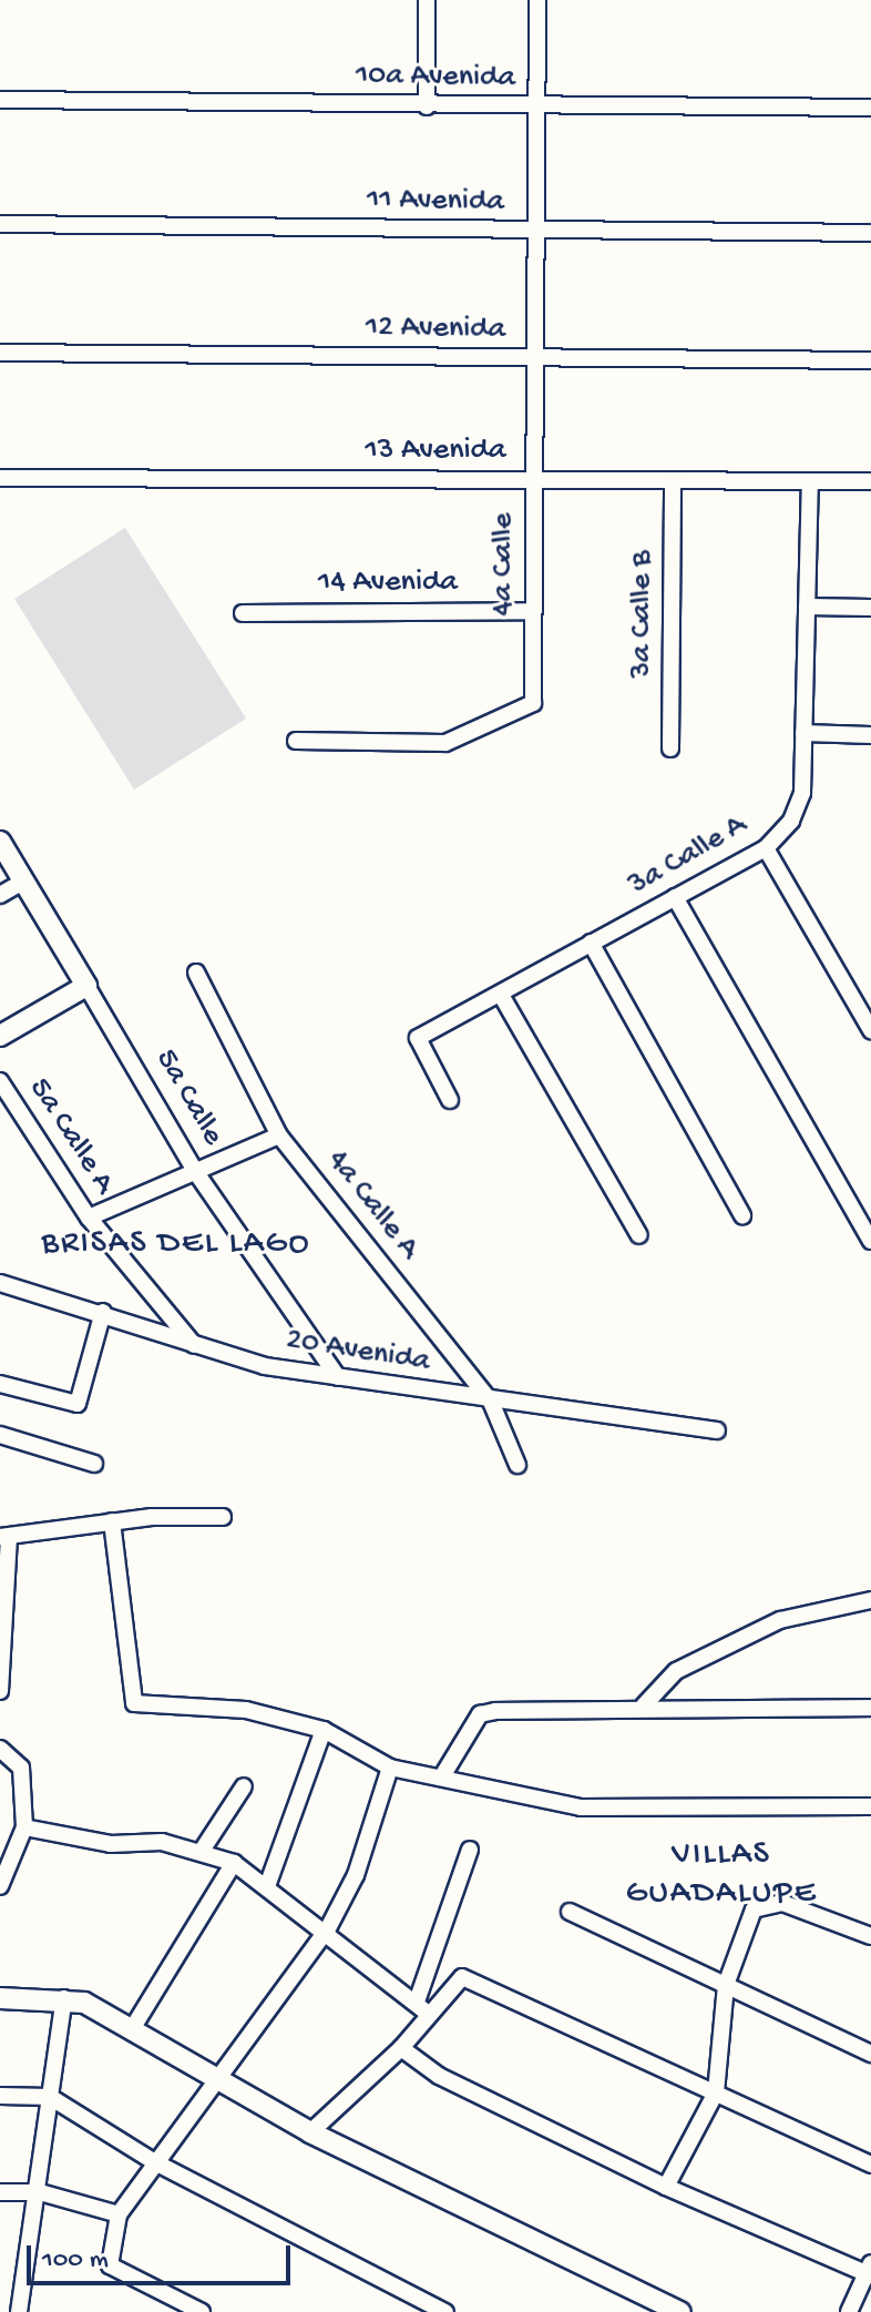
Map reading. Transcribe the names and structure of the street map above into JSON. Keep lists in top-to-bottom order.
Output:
{
  "streets": {
    "street": [
      "10a Avenida",
      "11 Avenida",
      "12 Avenida",
      "13 Avenida",
      "4a Calle",
      "14 Avenida",
      "3a Calle B",
      "3a Calle A",
      "5a Calle",
      "5a Calle A",
      "4a Calle A",
      "20 Avenida"
    ]
  },
  "crossings": [
    ["10a Avenida", "4a Calle"],
    ["11 Avenida", "4a Calle"],
    ["12 Avenida", "4a Calle"],
    ["13 Avenida", "4a Calle"],
    ["13 Avenida", "3a Calle B"],
    ["13 Avenida", "3a Calle A"],
    ["4a Calle", "14 Avenida"],
    ["5a Calle", "20 Avenida"],
    ["5a Calle A", "20 Avenida"],
    ["4a Calle A", "20 Avenida"]
  ],
  "districts": ["BRISAS DEL LAGO", "VILLAS GUADALUPE"],
  "scale_bar": "100 m"
}
